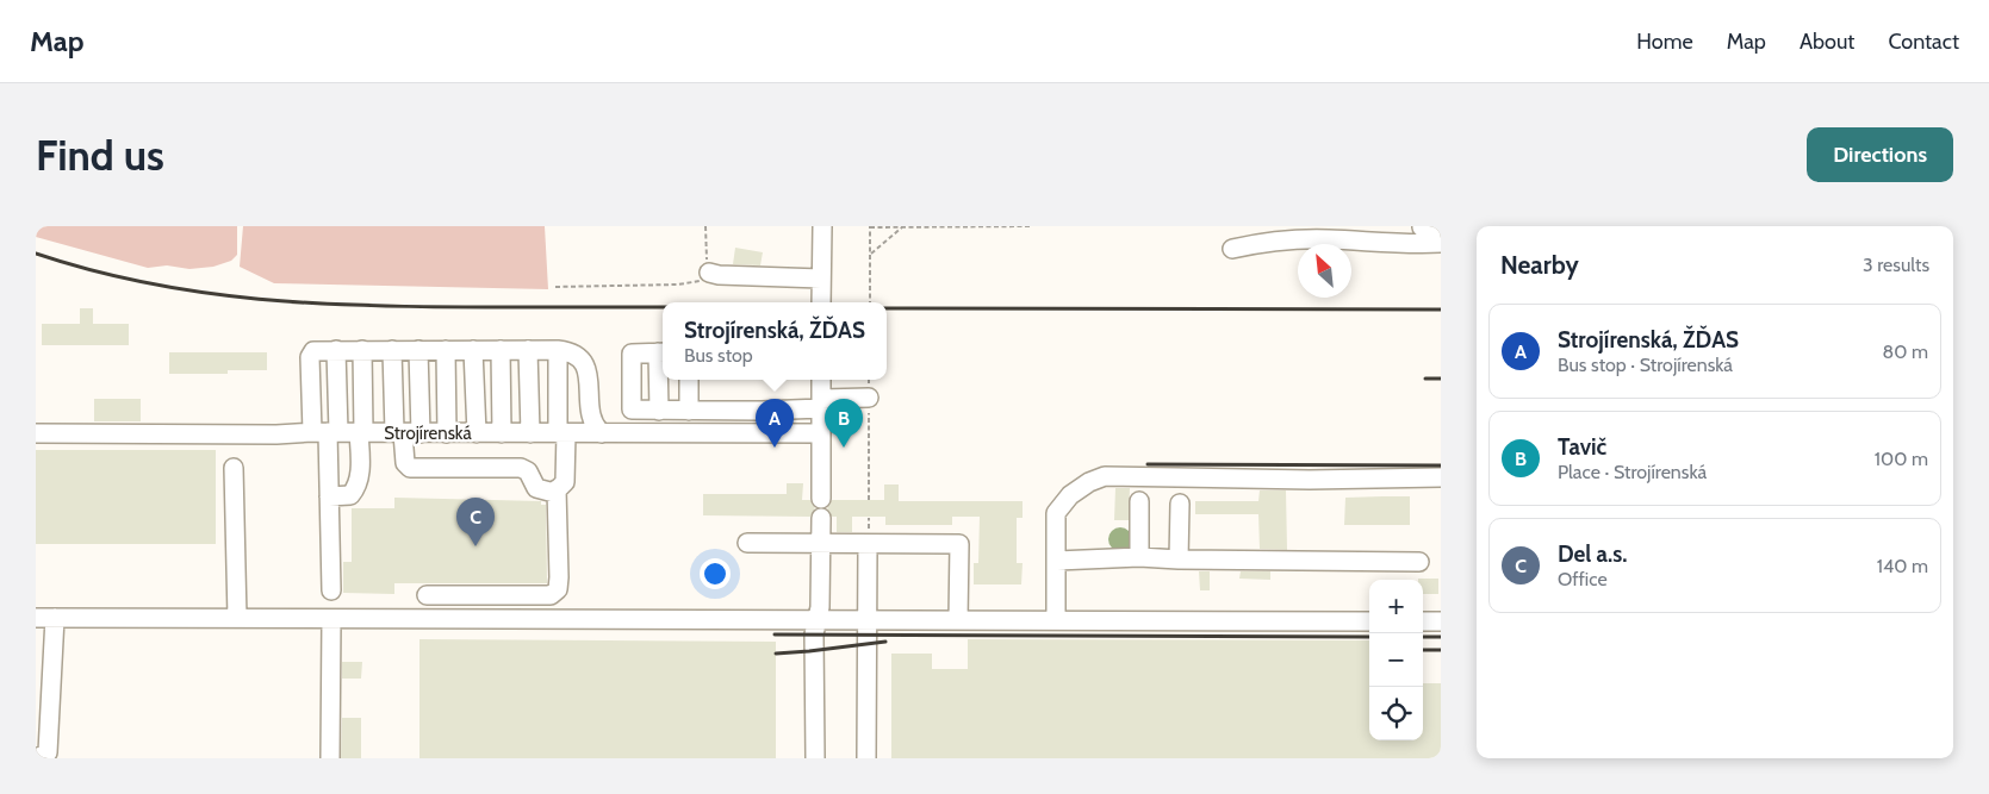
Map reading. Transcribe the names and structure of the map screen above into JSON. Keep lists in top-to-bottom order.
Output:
{
  "streets": {
    "street": ["Strojírenská"]
  },
  "north": "top left",
  "page": {
    "header": "Map",
    "nav": [
      "Home",
      "Map",
      "About",
      "Contact"
    ],
    "buttons": "Directions",
    "title": "Find us",
    "heading": ["Nearby", "3 results"],
    "popup": ["Strojírenská, ŽĎAS", "Bus stop"],
    "list": [
      {
        "mark": "A",
        "name": "Strojírenská, ŽĎAS",
        "note": "Bus stop · Strojírenská",
        "value": "80 m"
      },
      {
        "mark": "B",
        "name": "Tavič",
        "note": "Place · Strojírenská",
        "value": "100 m"
      },
      {
        "mark": "C",
        "name": "Del a.s.",
        "note": "Office",
        "value": "140 m"
      }
    ],
    "pins": ["A", "B", "C"],
    "map_buttons": ["+", "−"]
  }
}
